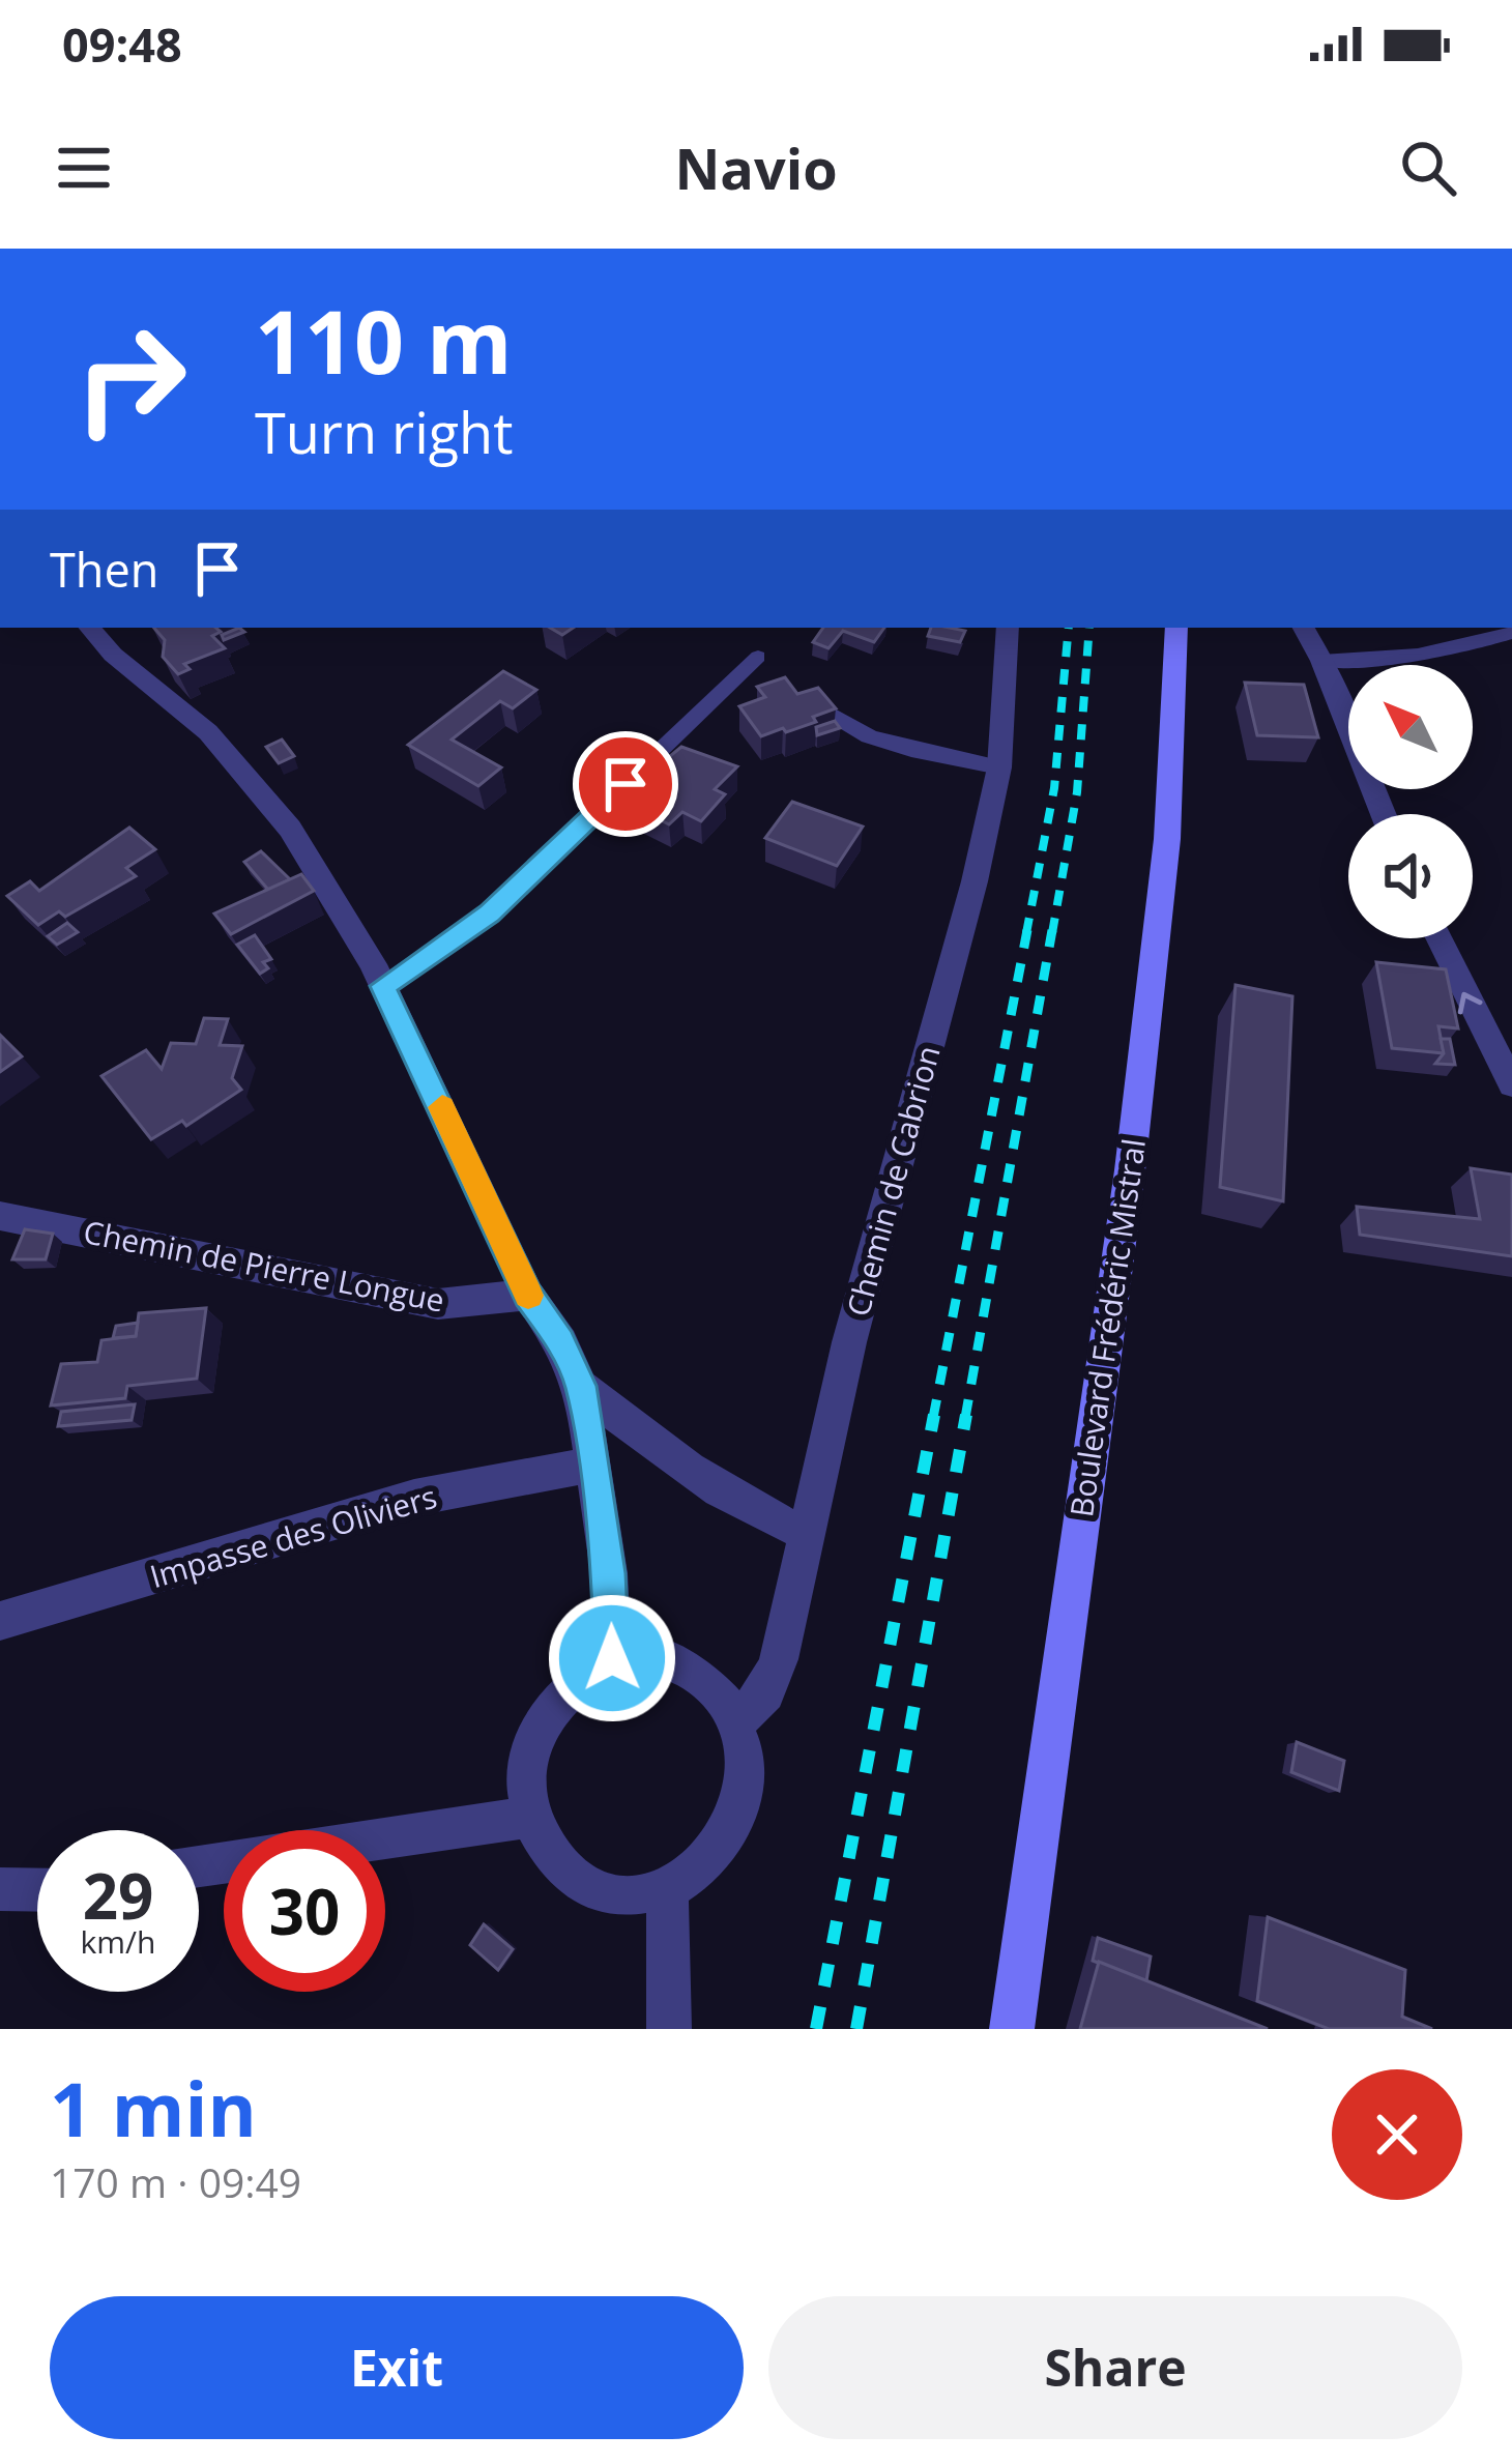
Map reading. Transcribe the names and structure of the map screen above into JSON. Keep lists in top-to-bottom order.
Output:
{
  "streets": {
    "main road": ["Boulevard Frédéric Mistral"],
    "street": ["Chemin de Cabrion", "Chemin de Pierre Longue", "Impasse des Oliviers"]
  },
  "north": "top left",
  "page": {
    "status": "09:48",
    "header": "Navio",
    "turn": ["110 m", "Turn right"],
    "then": "Then",
    "speed": "29 km/h",
    "limit": "30",
    "heading": ["1 min", "170 m · 09:49"],
    "buttons": ["Exit", "Share"]
  }
}
